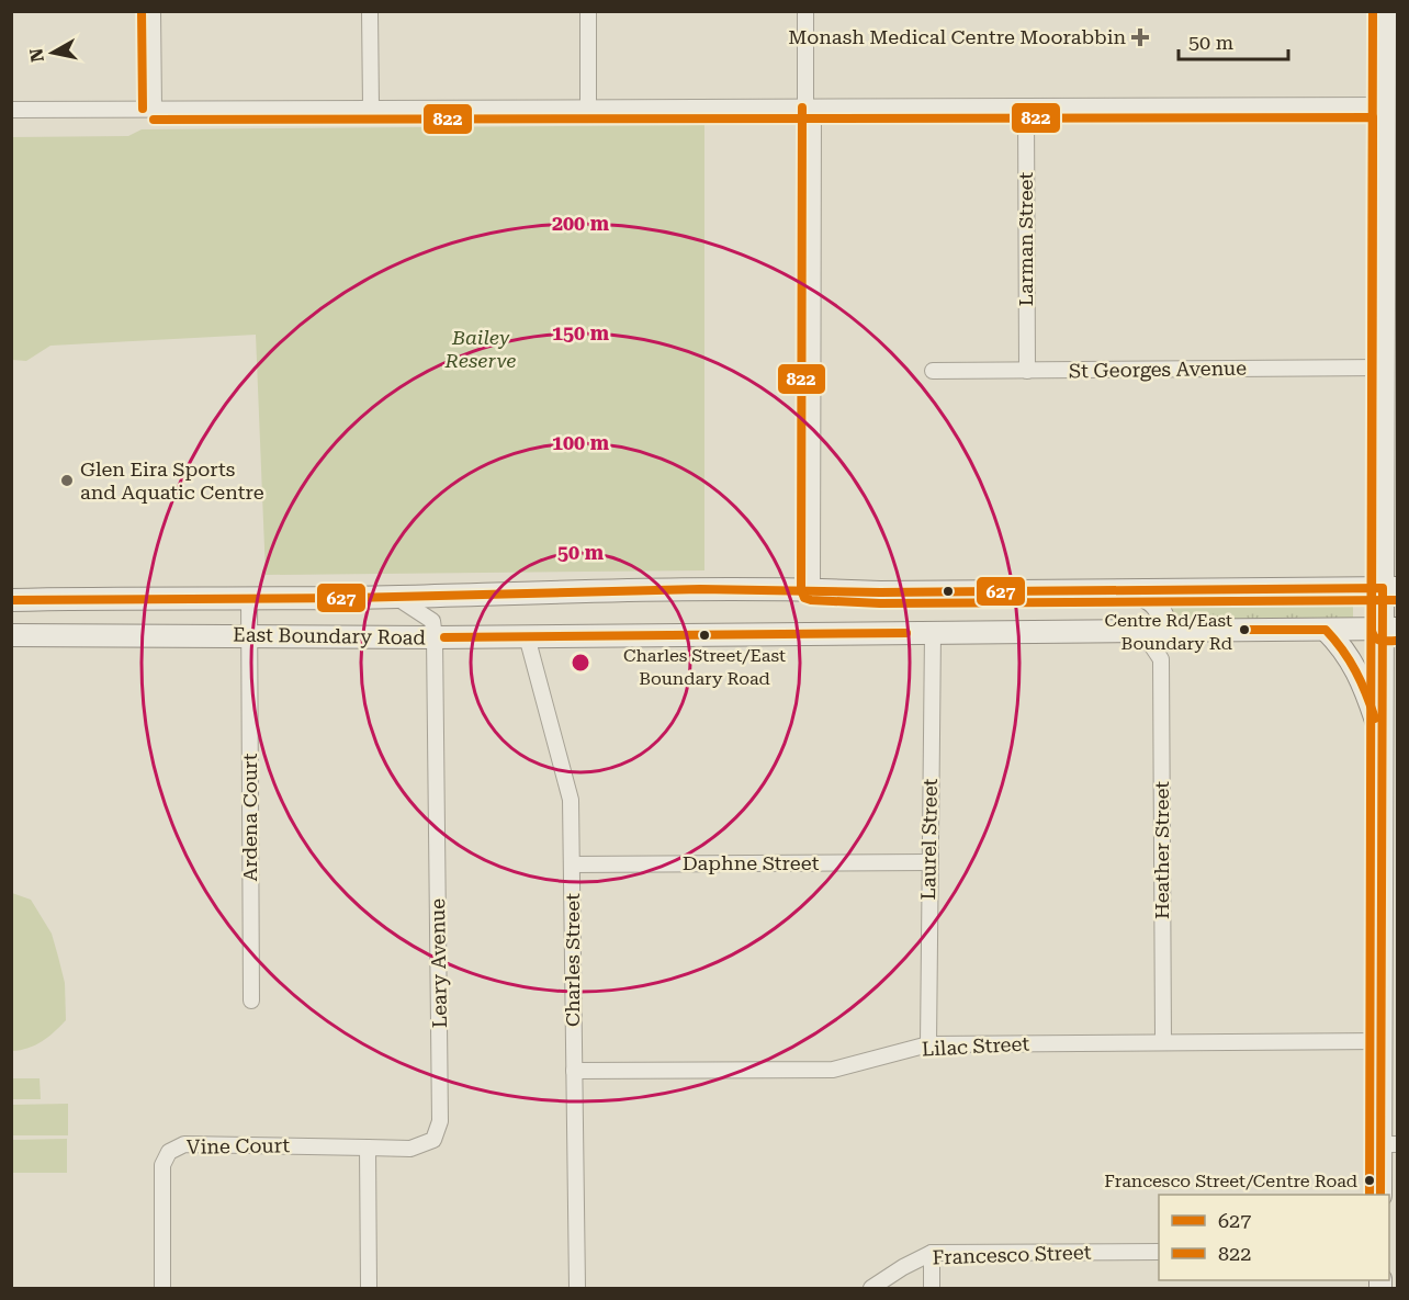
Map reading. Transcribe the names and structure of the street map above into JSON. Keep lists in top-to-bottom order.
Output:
{
  "streets": {
    "main road": ["East Boundary Road"],
    "street": [
      "Larman Street",
      "St Georges Avenue",
      "Ardena Court",
      "Laurel Street",
      "Heather Street",
      "Daphne Street",
      "Charles Street",
      "Leary Avenue",
      "Lilac Street",
      "Vine Court",
      "Francesco Street"
    ]
  },
  "crossings": [
    ["Larman Street", "St Georges Avenue"],
    ["East Boundary Road", "Ardena Court"],
    ["East Boundary Road", "Laurel Street"],
    ["East Boundary Road", "Heather Street"],
    ["East Boundary Road", "Charles Street"],
    ["East Boundary Road", "Leary Avenue"],
    ["Laurel Street", "Daphne Street"],
    ["Laurel Street", "Lilac Street"],
    ["Heather Street", "Lilac Street"],
    ["Daphne Street", "Charles Street"],
    ["Charles Street", "Lilac Street"],
    ["Leary Avenue", "Vine Court"]
  ],
  "parks": ["Bailey Reserve"],
  "places": {
    "health": ["Monash Medical Centre Moorabbin"],
    "other": [
      "Glen Eira Sports and Aquatic Centre",
      "Centre Rd/East Boundary Rd",
      "Charles Street/East Boundary Road",
      "Francesco Street/Centre Road"
    ]
  },
  "lines": ["transit line 822", "transit line 627"],
  "legend": ["627", "822"],
  "scale_bar": "50 m",
  "north": "left",
  "rings": [
    "200 m",
    "150 m",
    "100 m",
    "50 m"
  ]
}
